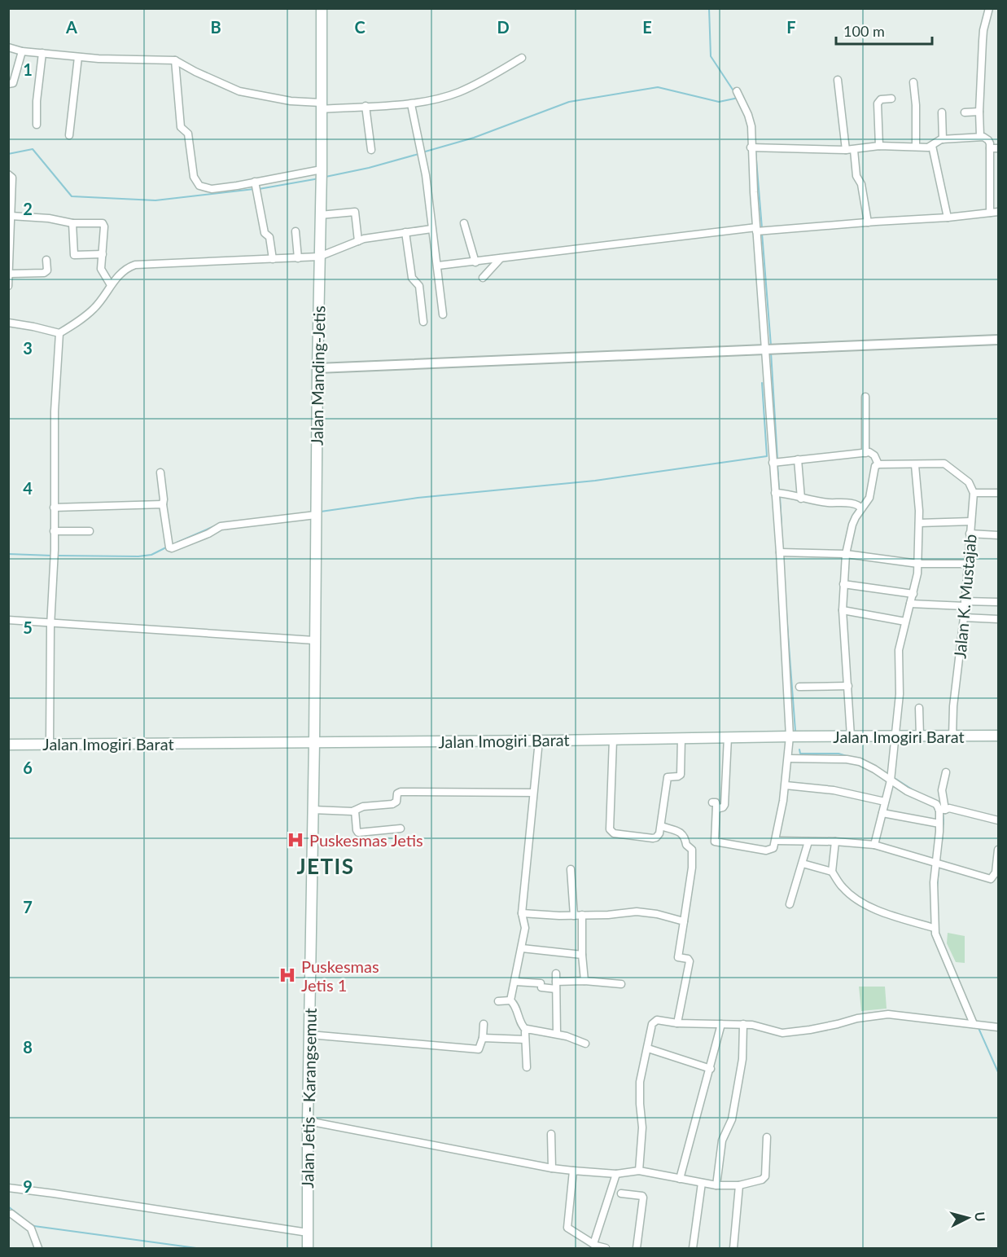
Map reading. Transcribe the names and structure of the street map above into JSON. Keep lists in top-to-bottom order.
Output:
{
  "streets": {
    "main road": ["Jalan Manding-Jetis", "Jalan Imogiri Barat", "Jalan Jetis - Karangsemut"],
    "street": ["Jalan K. Mustajab"]
  },
  "crossings": [
    ["Jalan Manding-Jetis", "Jalan Imogiri Barat"],
    ["Jalan Manding-Jetis", "Jalan Jetis - Karangsemut"],
    ["Jalan K. Mustajab", "Jalan Imogiri Barat"],
    ["Jalan Imogiri Barat", "Jalan Jetis - Karangsemut"]
  ],
  "districts": ["JETIS"],
  "places": {
    "hospital": ["Puskesmas Jetis", "Puskesmas Jetis 1"]
  },
  "scale_bar": "100 m",
  "north": "right",
  "grid": {
    "columns": [
      "A",
      "B",
      "C",
      "D",
      "E",
      "F"
    ],
    "rows": [
      "1",
      "2",
      "3",
      "4",
      "5",
      "6",
      "7",
      "8",
      "9"
    ]
  }
}
